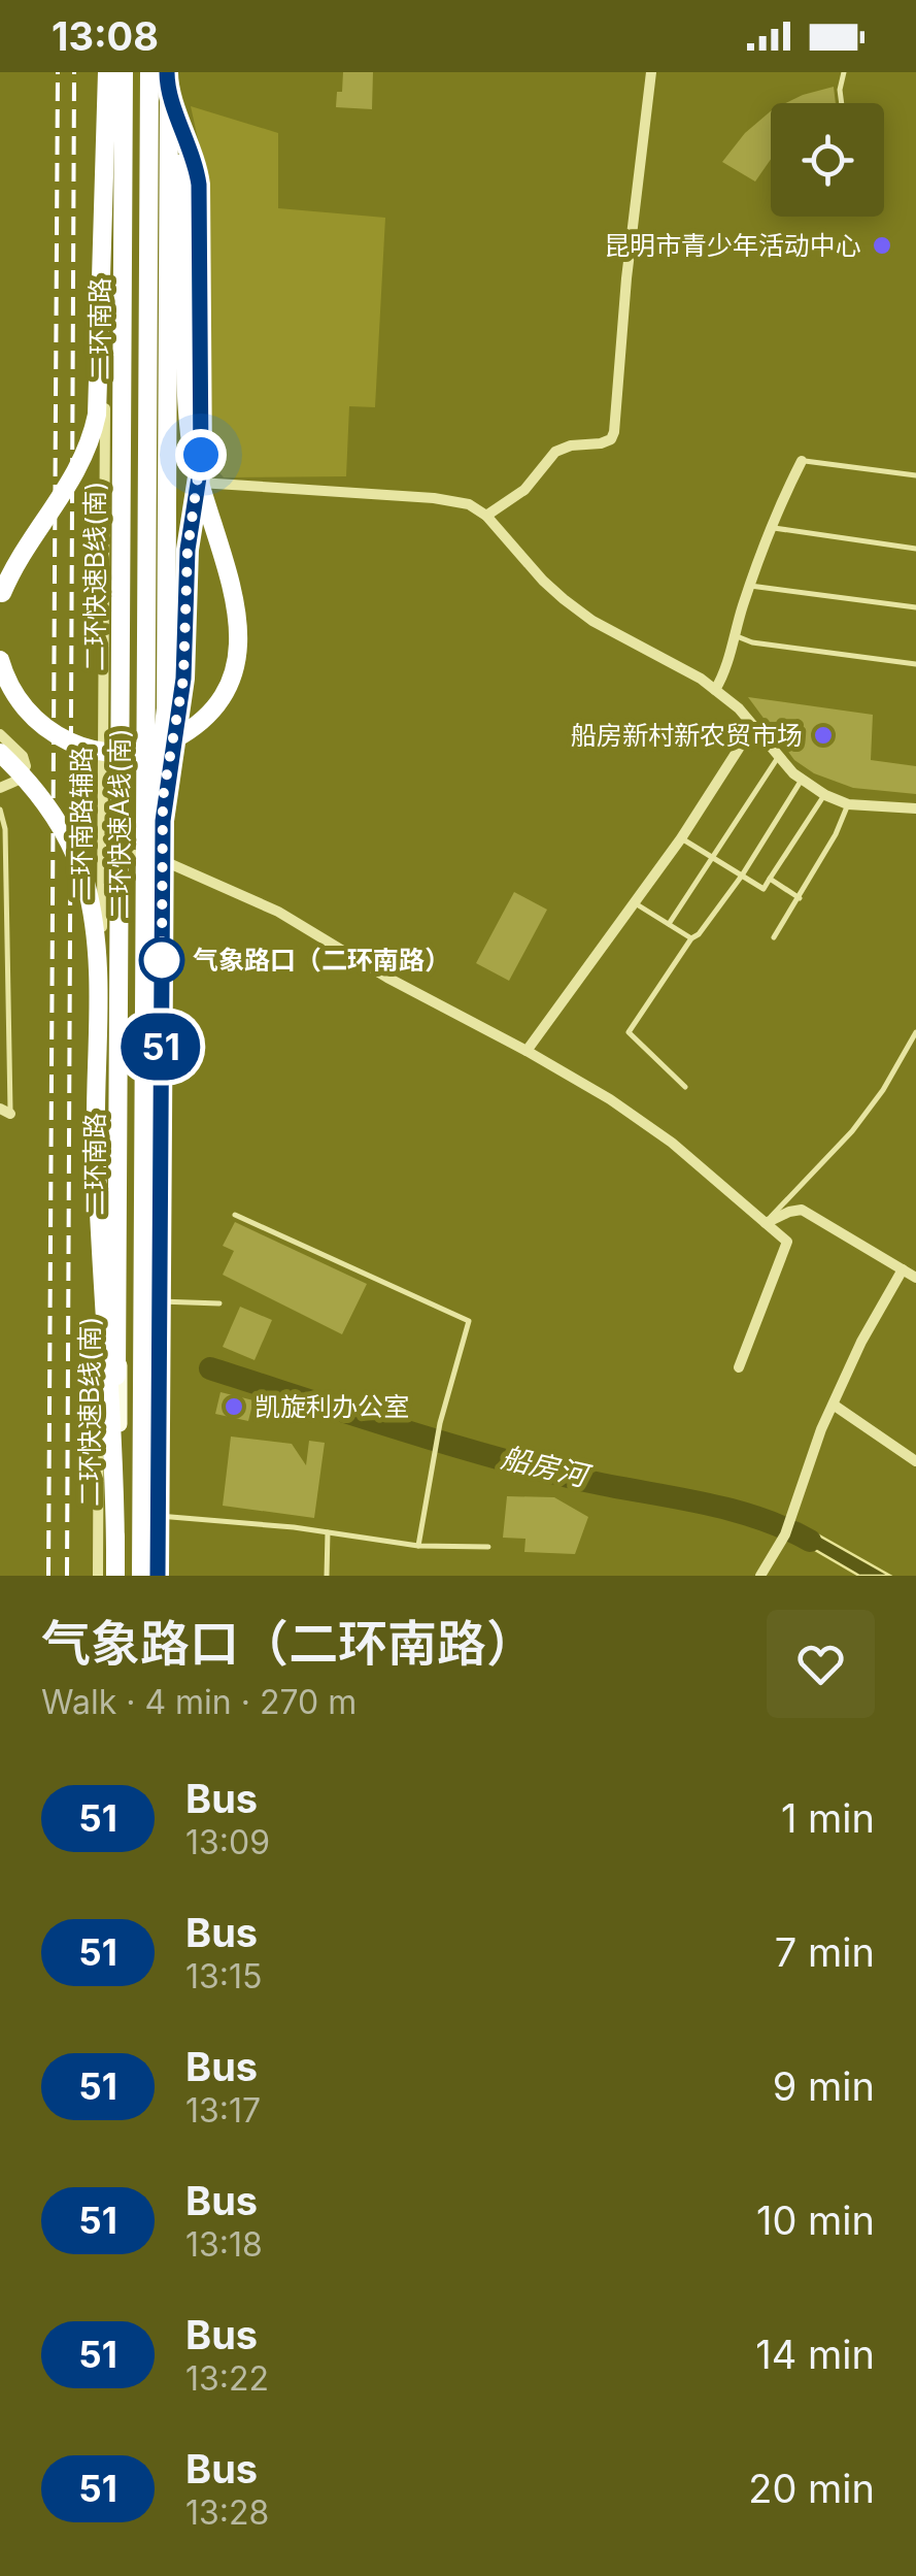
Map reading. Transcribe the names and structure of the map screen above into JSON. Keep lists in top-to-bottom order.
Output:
{
  "streets": {
    "highway": ["二环快速B线(南)", "二环快速A线(南)"],
    "main road": ["二环南路"],
    "street": ["二环南路辅路"]
  },
  "crossings": [
    ["二环南路", "二环快速B线(南)"],
    ["二环南路", "二环快速A线(南)"]
  ],
  "water": ["船房河"],
  "places": [
    "昆明市青少年活动中心",
    "船房新村新农贸市场",
    "气象路口（二环南路）",
    "凯旋利办公室"
  ],
  "lines": ["bus line 51"],
  "page": {
    "status": "13:08",
    "on_map": "51",
    "heading": ["气象路口（二环南路）", "Walk · 4 min · 270 m"],
    "list": [
      {
        "mark": "51",
        "name": "Bus",
        "note": "13:09",
        "value": "1 min"
      },
      {
        "mark": "51",
        "name": "Bus",
        "note": "13:15",
        "value": "7 min"
      },
      {
        "mark": "51",
        "name": "Bus",
        "note": "13:17",
        "value": "9 min"
      },
      {
        "mark": "51",
        "name": "Bus",
        "note": "13:18",
        "value": "10 min"
      },
      {
        "mark": "51",
        "name": "Bus",
        "note": "13:22",
        "value": "14 min"
      },
      {
        "mark": "51",
        "name": "Bus",
        "note": "13:28",
        "value": "20 min"
      }
    ]
  }
}
